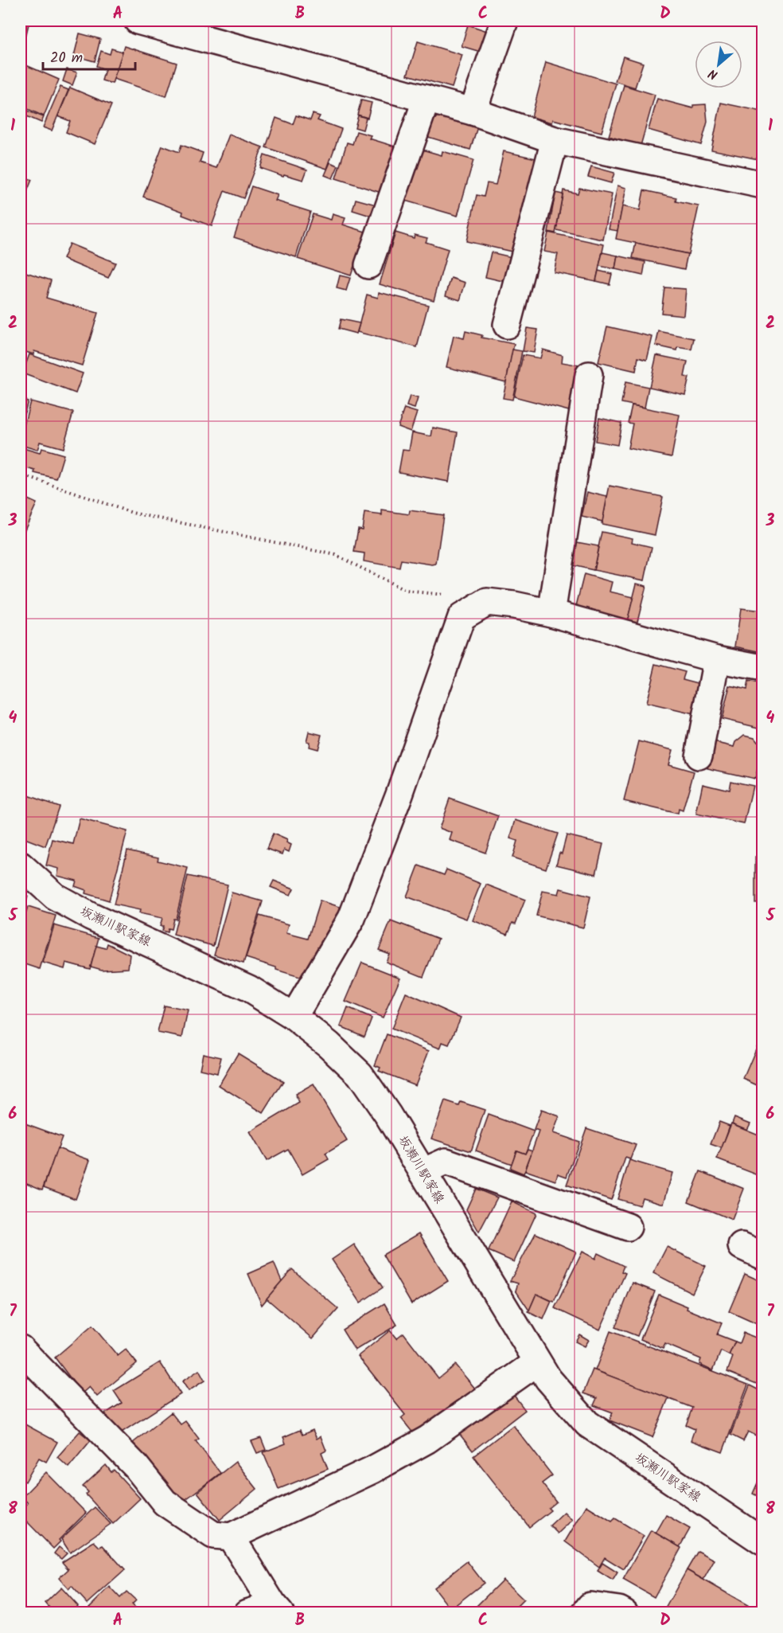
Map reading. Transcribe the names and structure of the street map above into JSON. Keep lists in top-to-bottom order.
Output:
{
  "streets": {
    "street": ["坂瀬川駅家線"]
  },
  "scale_bar": "20 m",
  "north": "bottom left",
  "grid": {
    "columns": [
      "A",
      "B",
      "C",
      "D"
    ],
    "rows": [
      "1",
      "2",
      "3",
      "4",
      "5",
      "6",
      "7",
      "8"
    ]
  }
}
